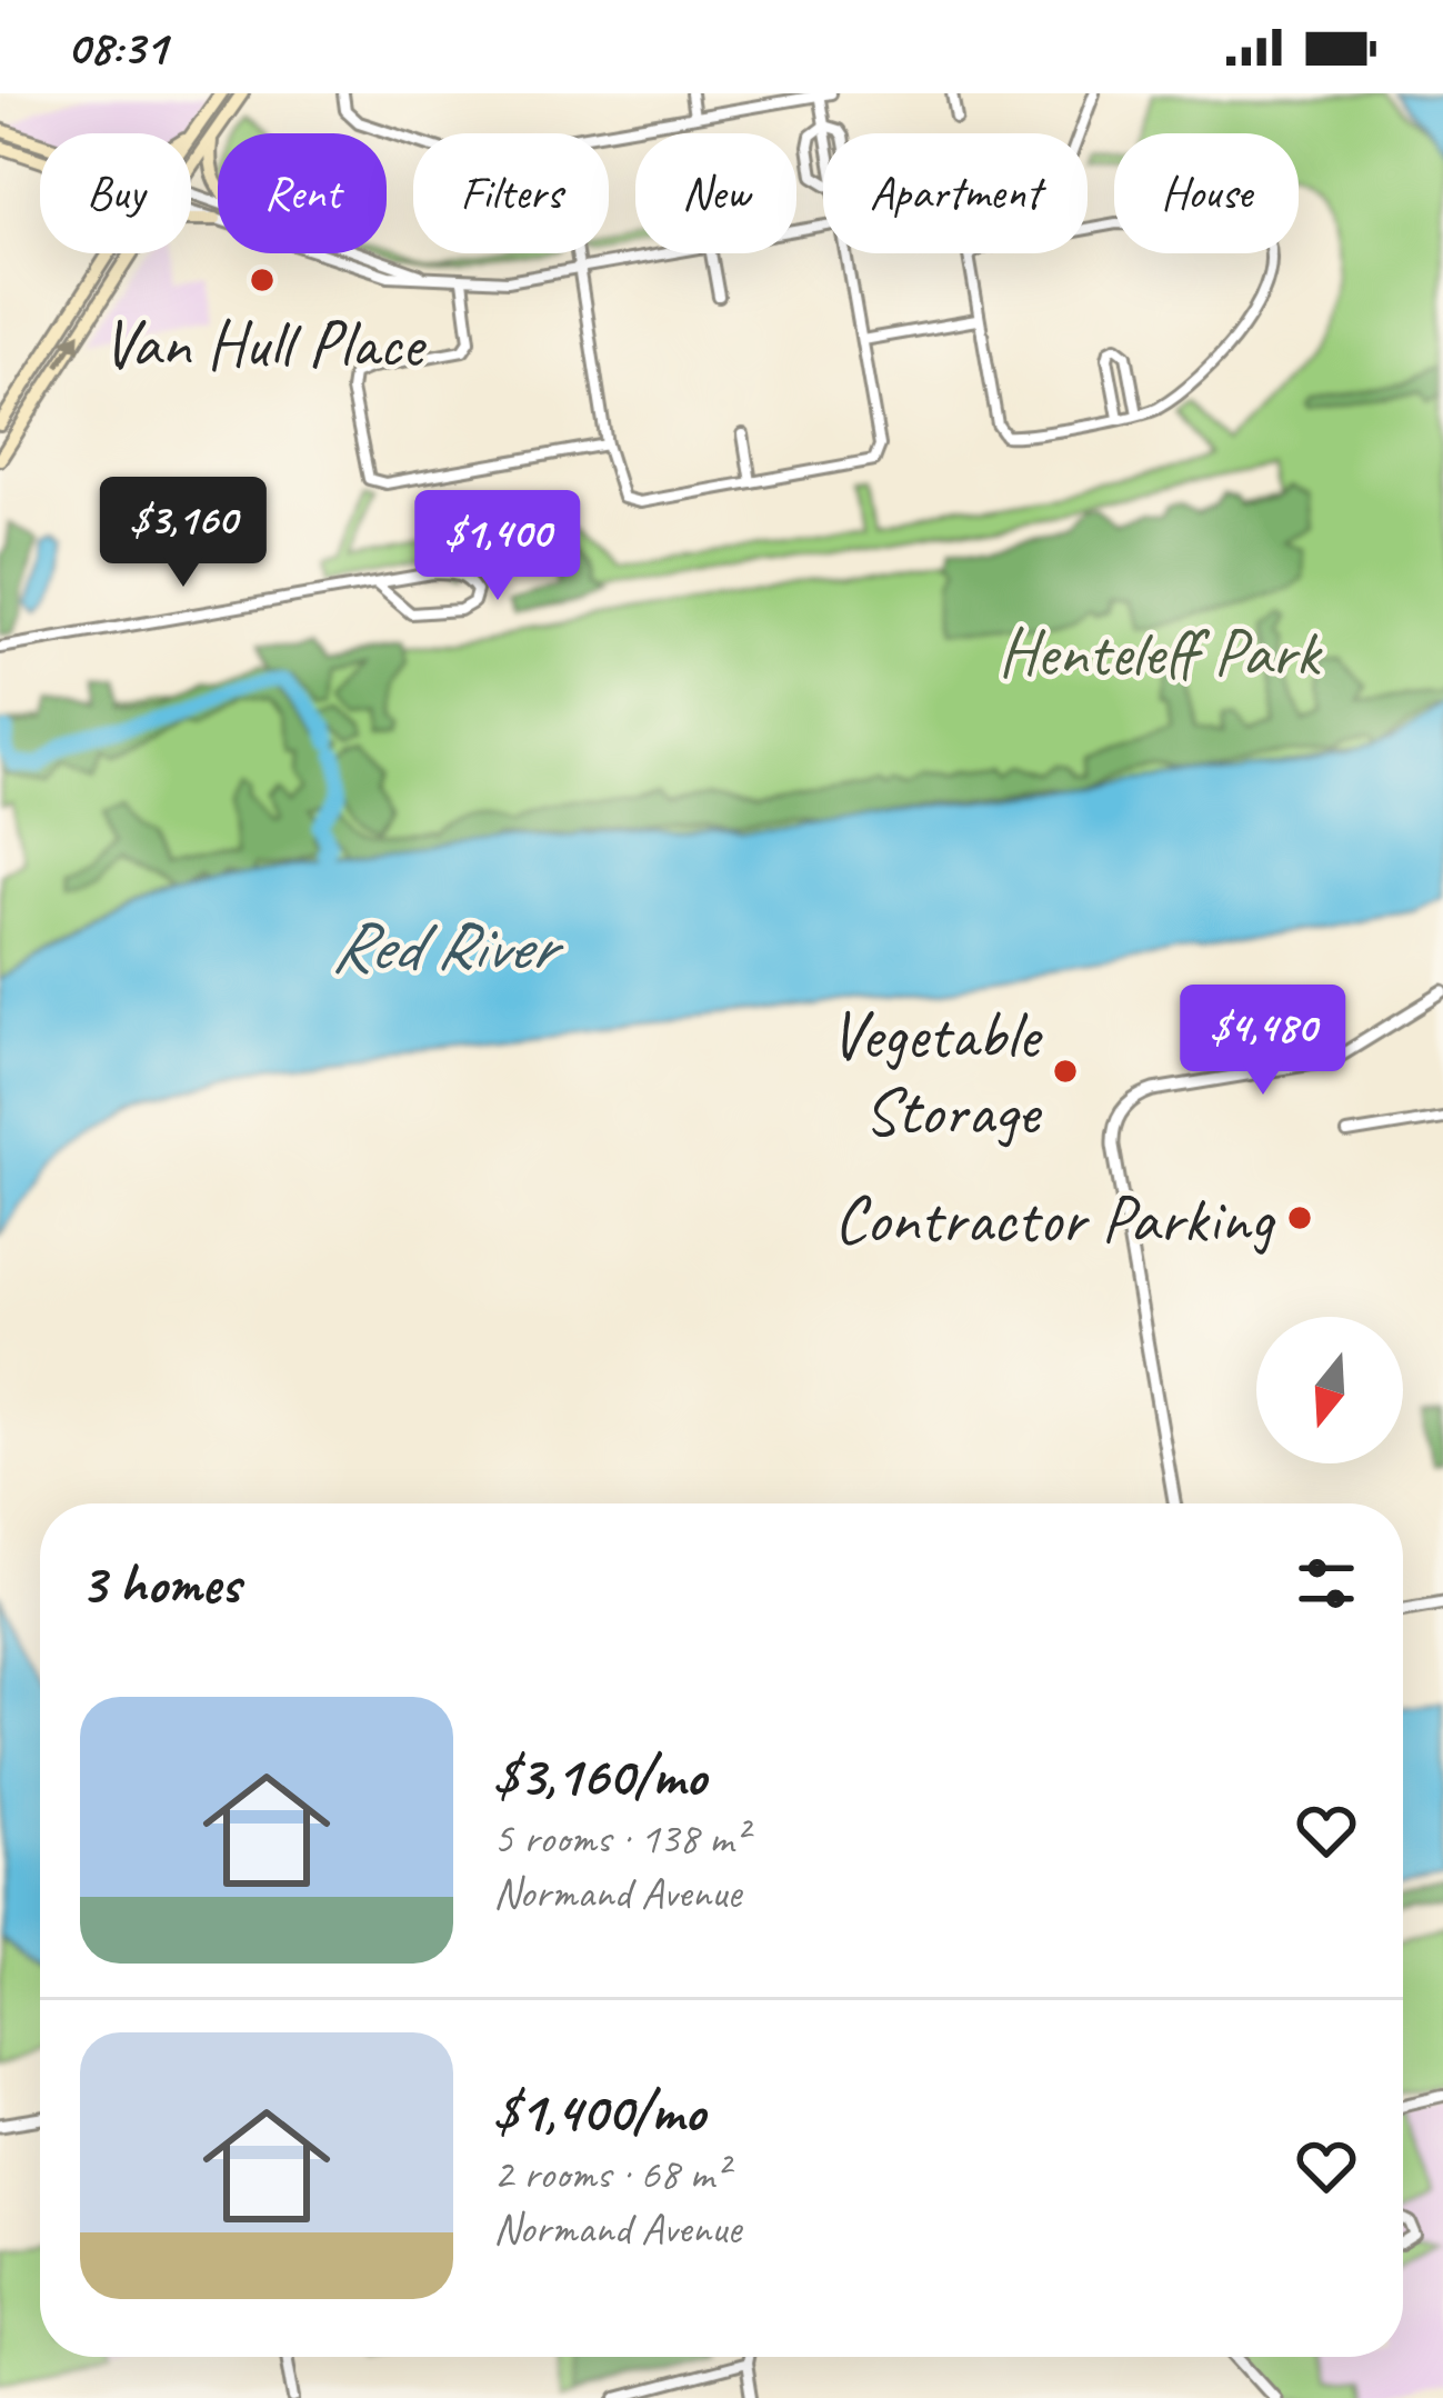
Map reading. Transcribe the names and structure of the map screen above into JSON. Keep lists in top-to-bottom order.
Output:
{
  "water": ["Red River"],
  "parks": ["Henteleff Park"],
  "places": ["Van Hull Place", "Vegetable Storage", "Contractor Parking"],
  "north": "bottom",
  "page": {
    "status": "08:31",
    "chip": [
      "Buy",
      "Rent",
      "Filters",
      "New",
      "Apartment",
      "House"
    ],
    "price": ["$3,160", "$1,400", "$4,480"],
    "heading": "3 homes",
    "list": [
      {
        "name": "$3,160/mo",
        "note": "5 rooms · 138 m² · Normand Avenue"
      },
      {
        "name": "$1,400/mo",
        "note": "2 rooms · 68 m² · Normand Avenue"
      }
    ]
  }
}
